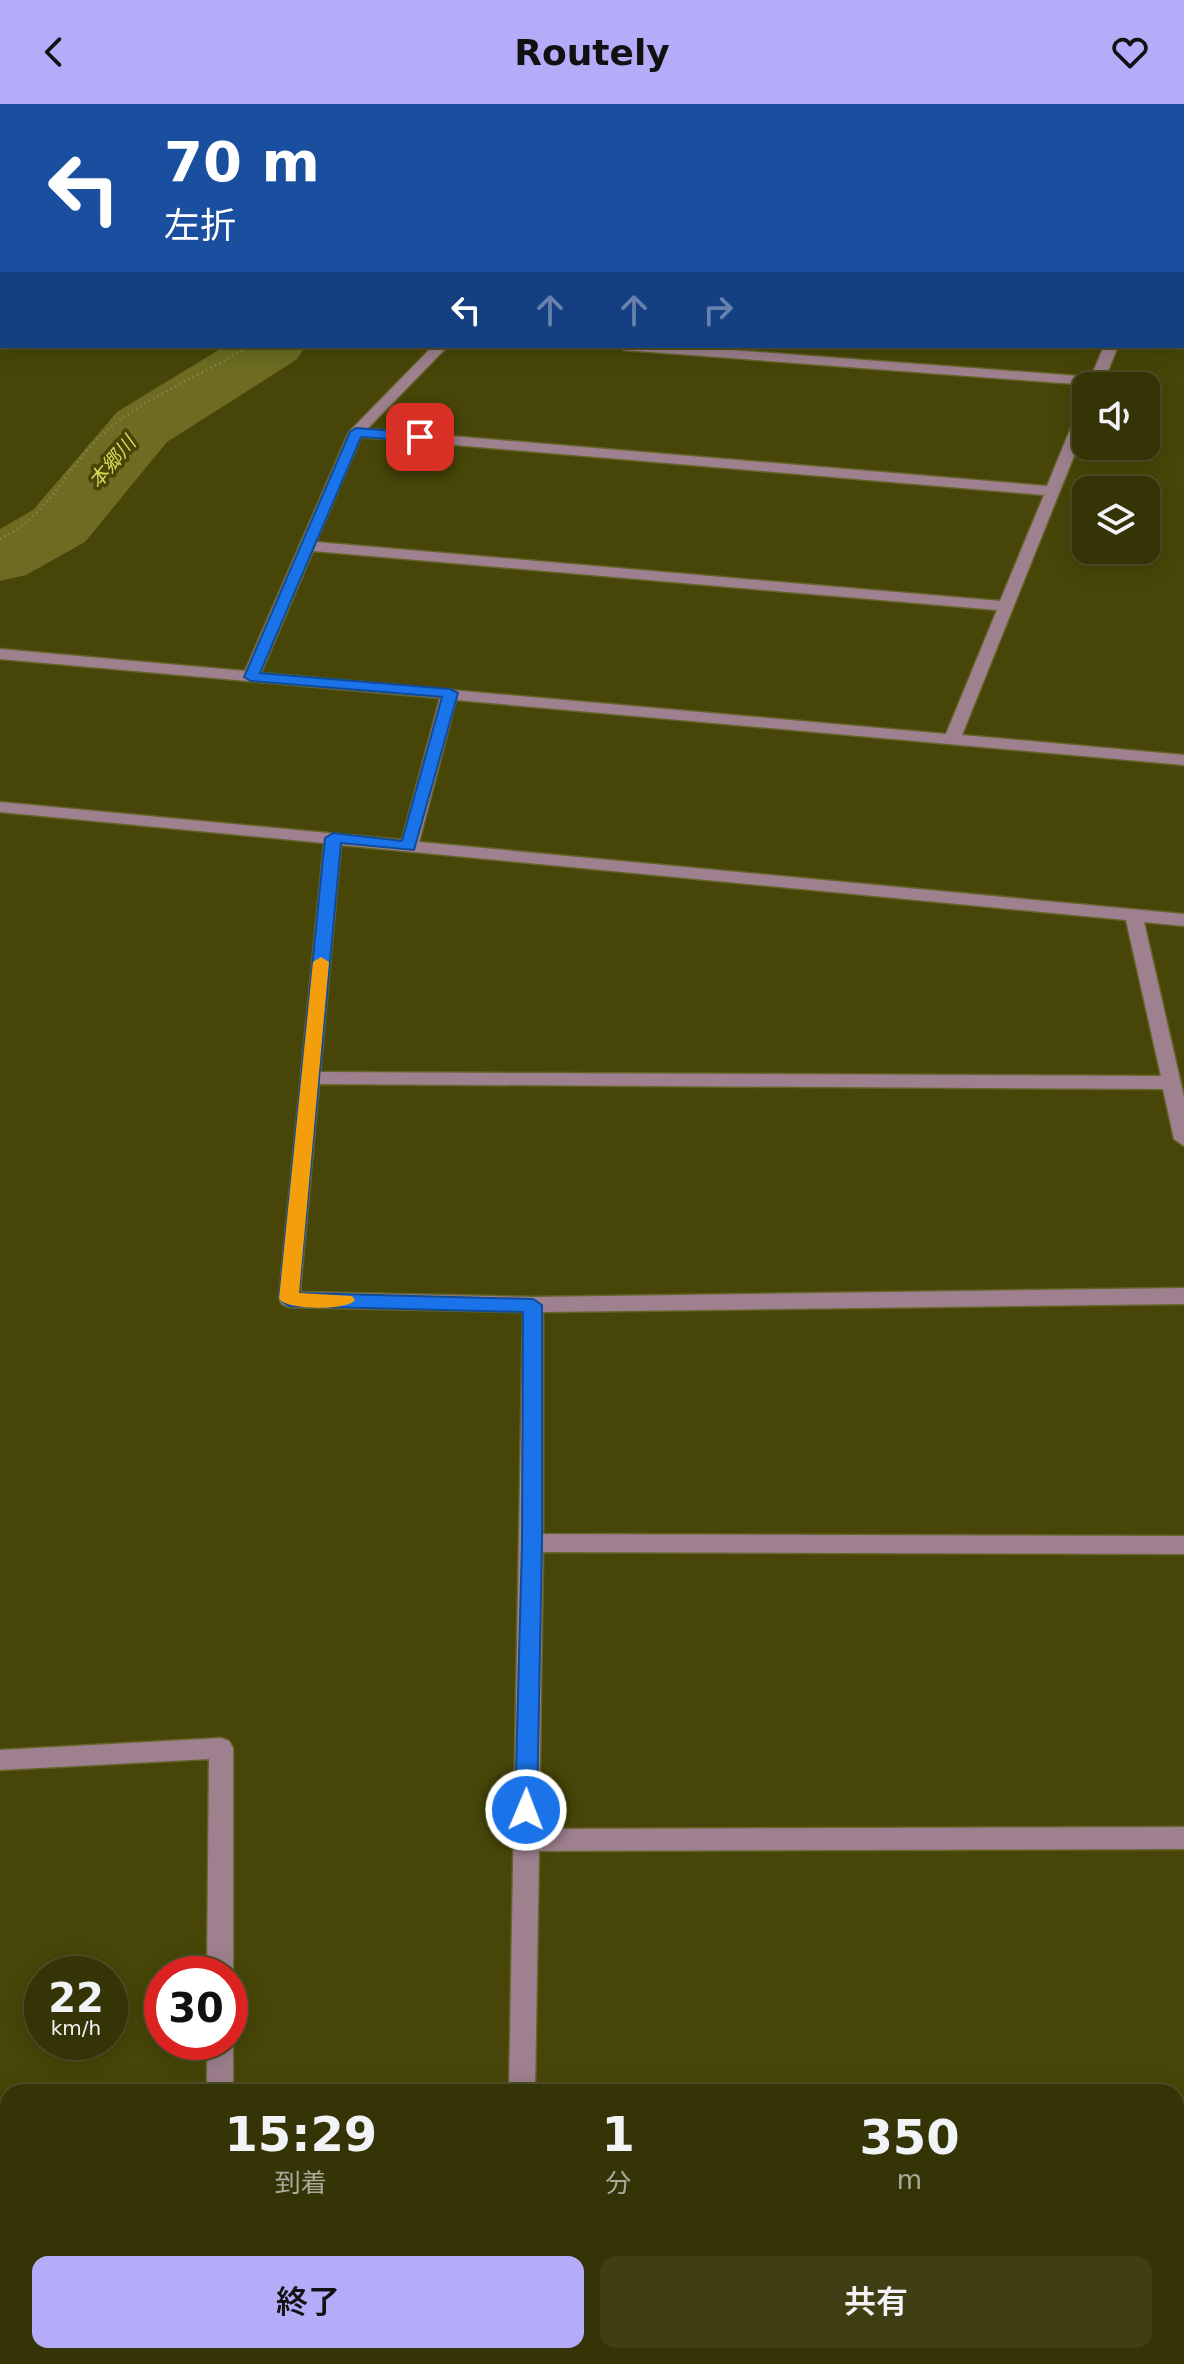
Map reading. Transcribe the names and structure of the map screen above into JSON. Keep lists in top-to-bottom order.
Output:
{
  "water": ["本郷川"],
  "page": {
    "header": "Routely",
    "turn": ["70 m", "左折"],
    "speed": "22 km/h",
    "limit": "30",
    "eta": [
      "15:29",
      "到着",
      "1",
      "分",
      "350",
      "m"
    ],
    "buttons": ["終了", "共有"]
  }
}
